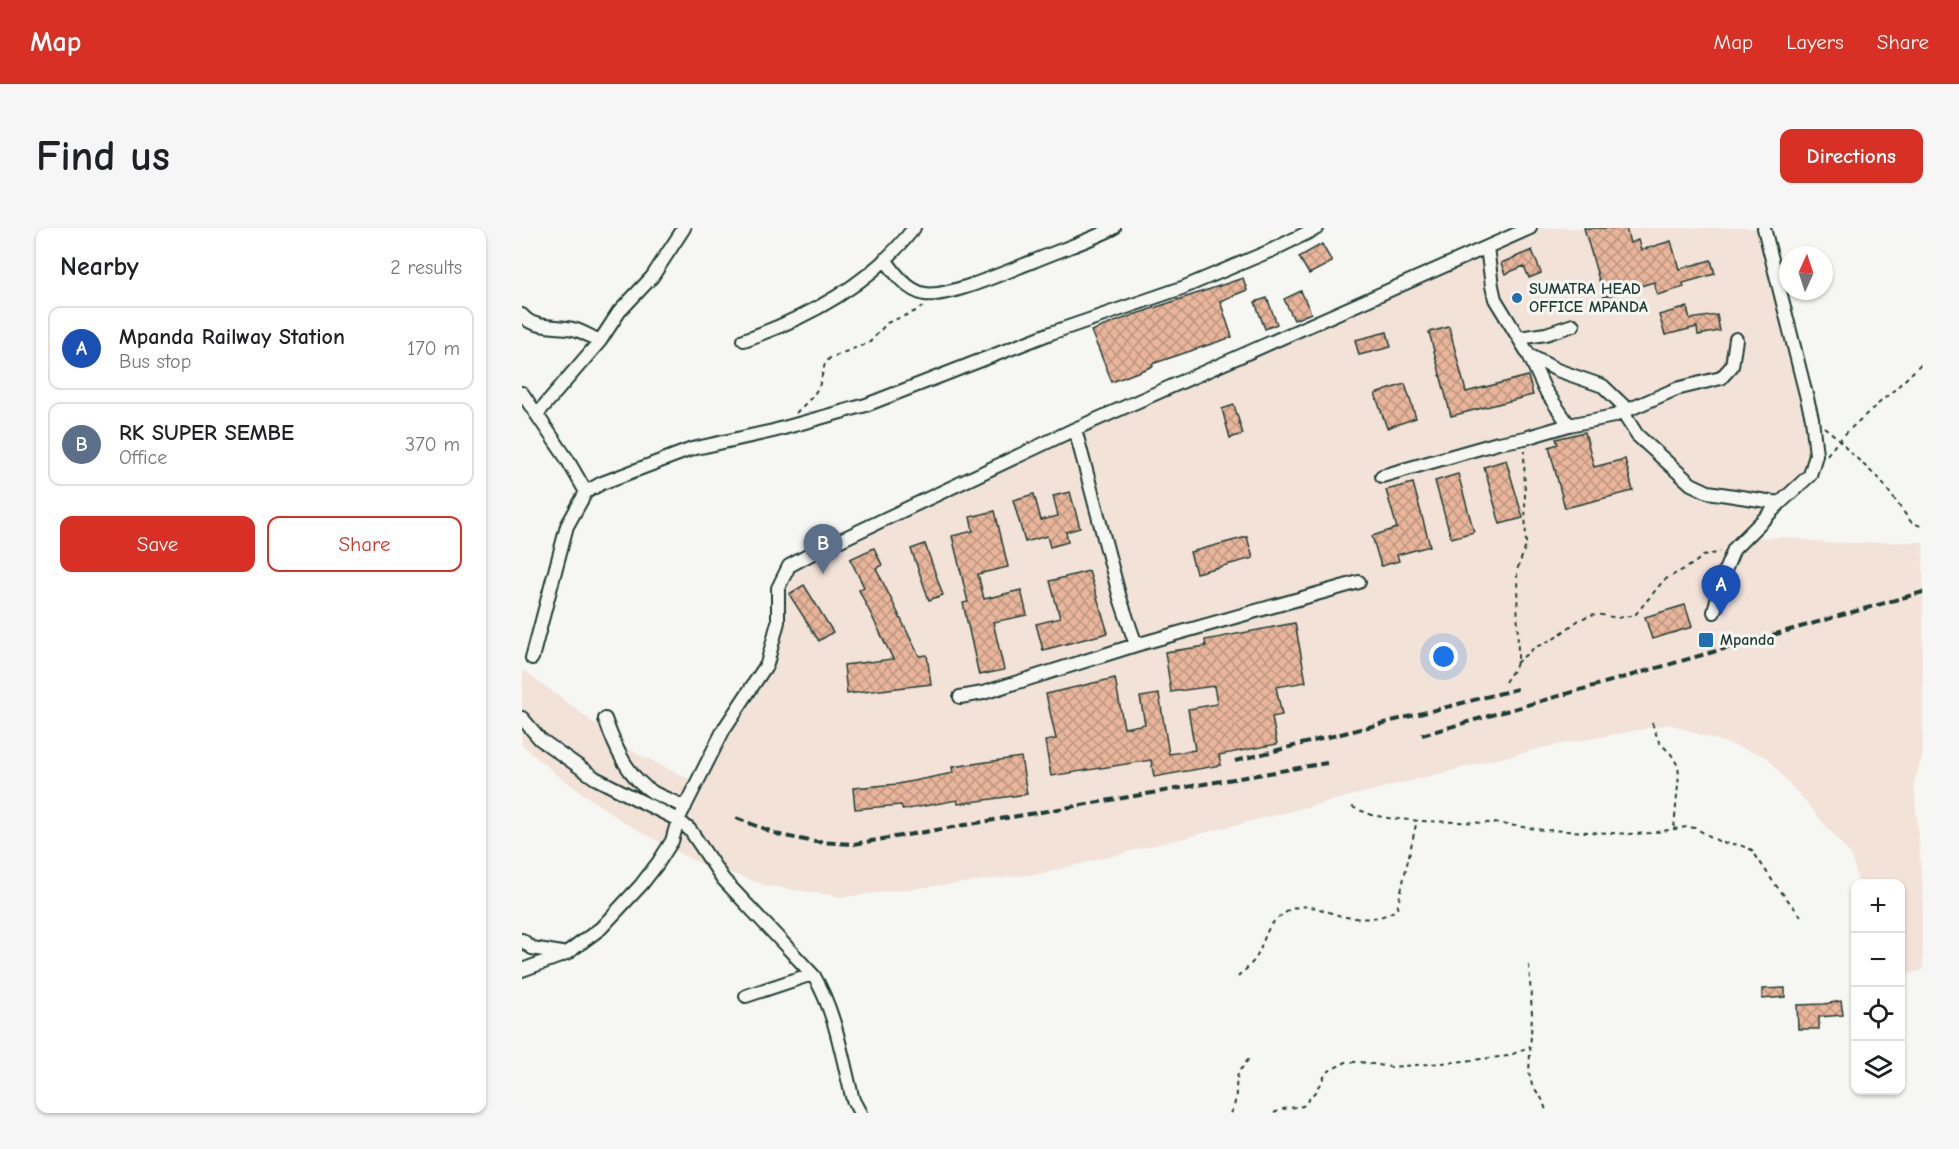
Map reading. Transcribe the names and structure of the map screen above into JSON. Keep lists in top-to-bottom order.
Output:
{
  "places": {
    "other": ["SUMATRA HEAD OFFICE MPANDA"],
    "transit": ["Mpanda"]
  },
  "north": "top",
  "page": {
    "header": "Map",
    "nav": ["Map", "Layers", "Share"],
    "buttons": [
      "Directions",
      ["Save", "Share"]
    ],
    "title": "Find us",
    "heading": ["Nearby", "2 results"],
    "list": [
      {
        "mark": "A",
        "name": "Mpanda Railway Station",
        "note": "Bus stop",
        "value": "170 m"
      },
      {
        "mark": "B",
        "name": "RK SUPER SEMBE",
        "note": "Office",
        "value": "370 m"
      }
    ],
    "pins": ["B", "A"],
    "map_buttons": ["+", "−"]
  }
}
